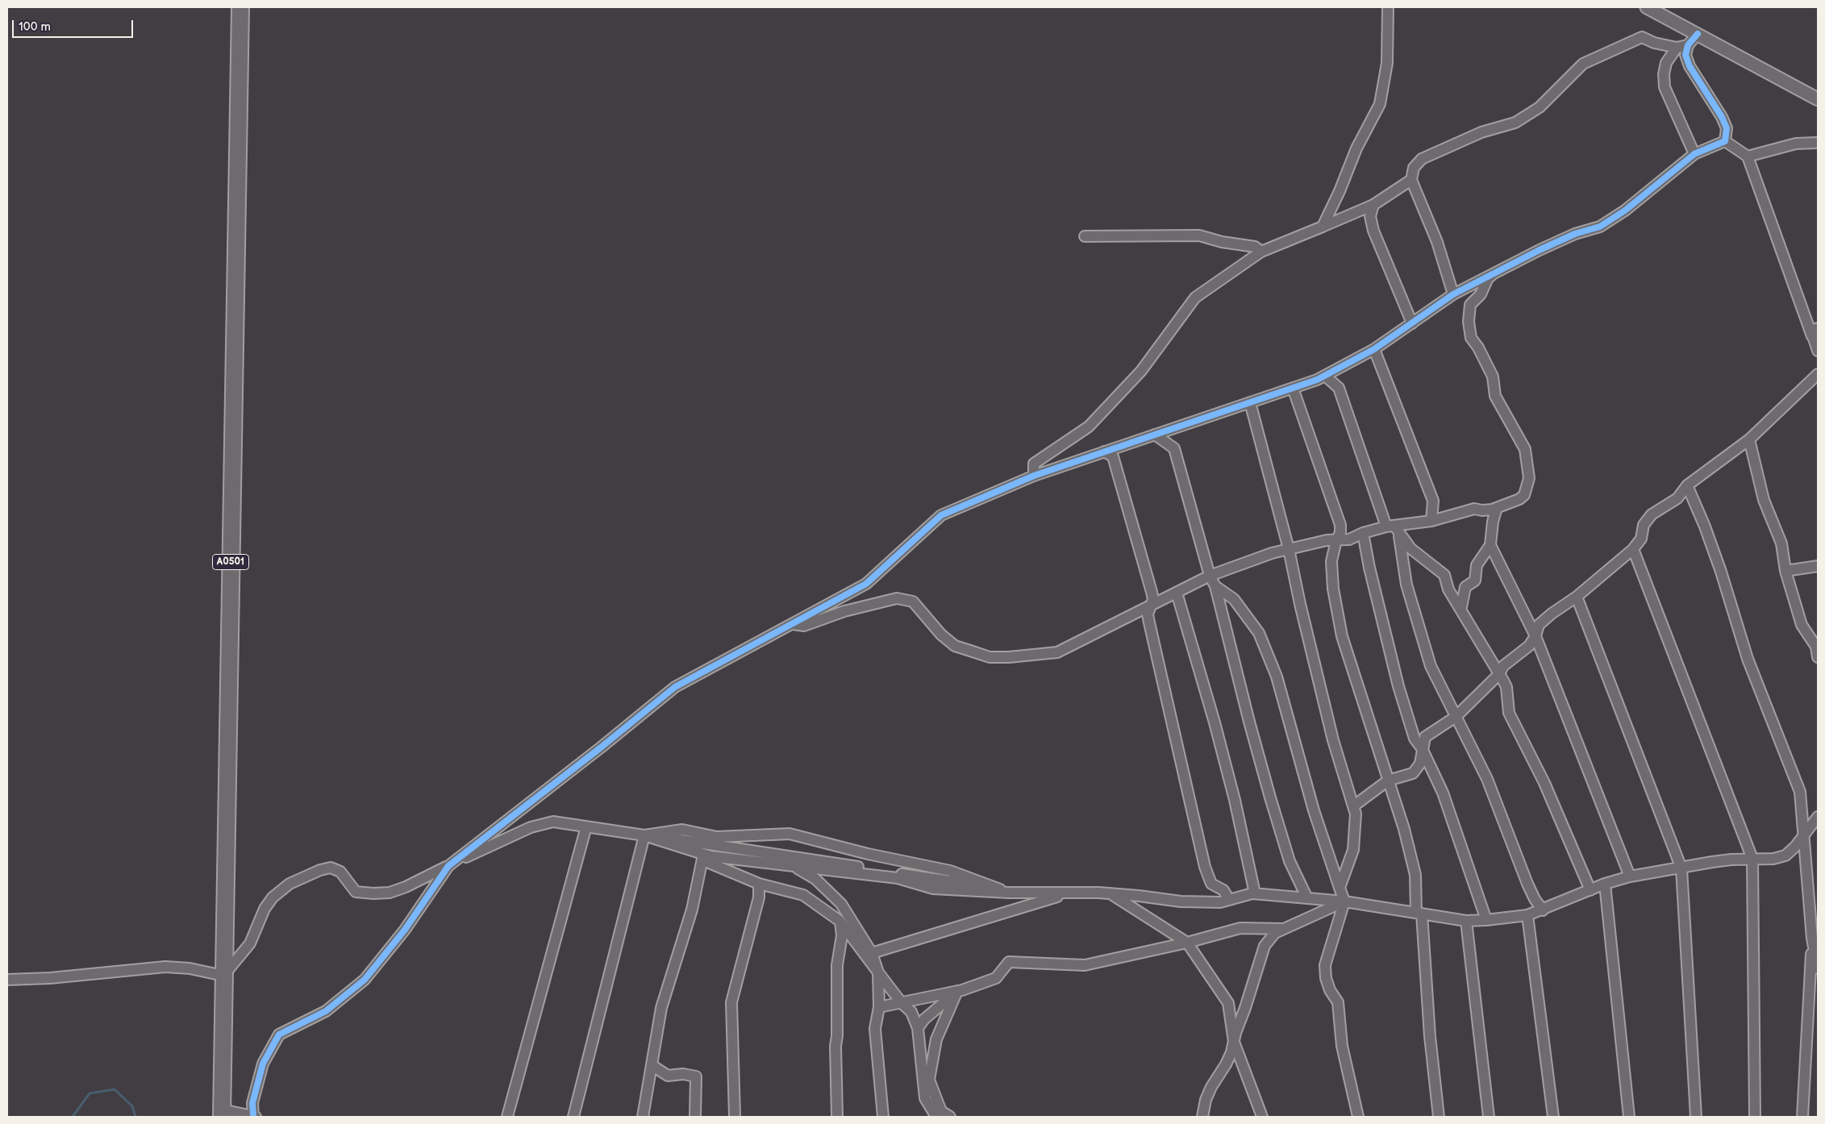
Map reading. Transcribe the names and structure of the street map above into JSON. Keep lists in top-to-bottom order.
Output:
{
  "streets": {
    "highway": ["A0501"]
  },
  "scale_bar": "100 m"
}
